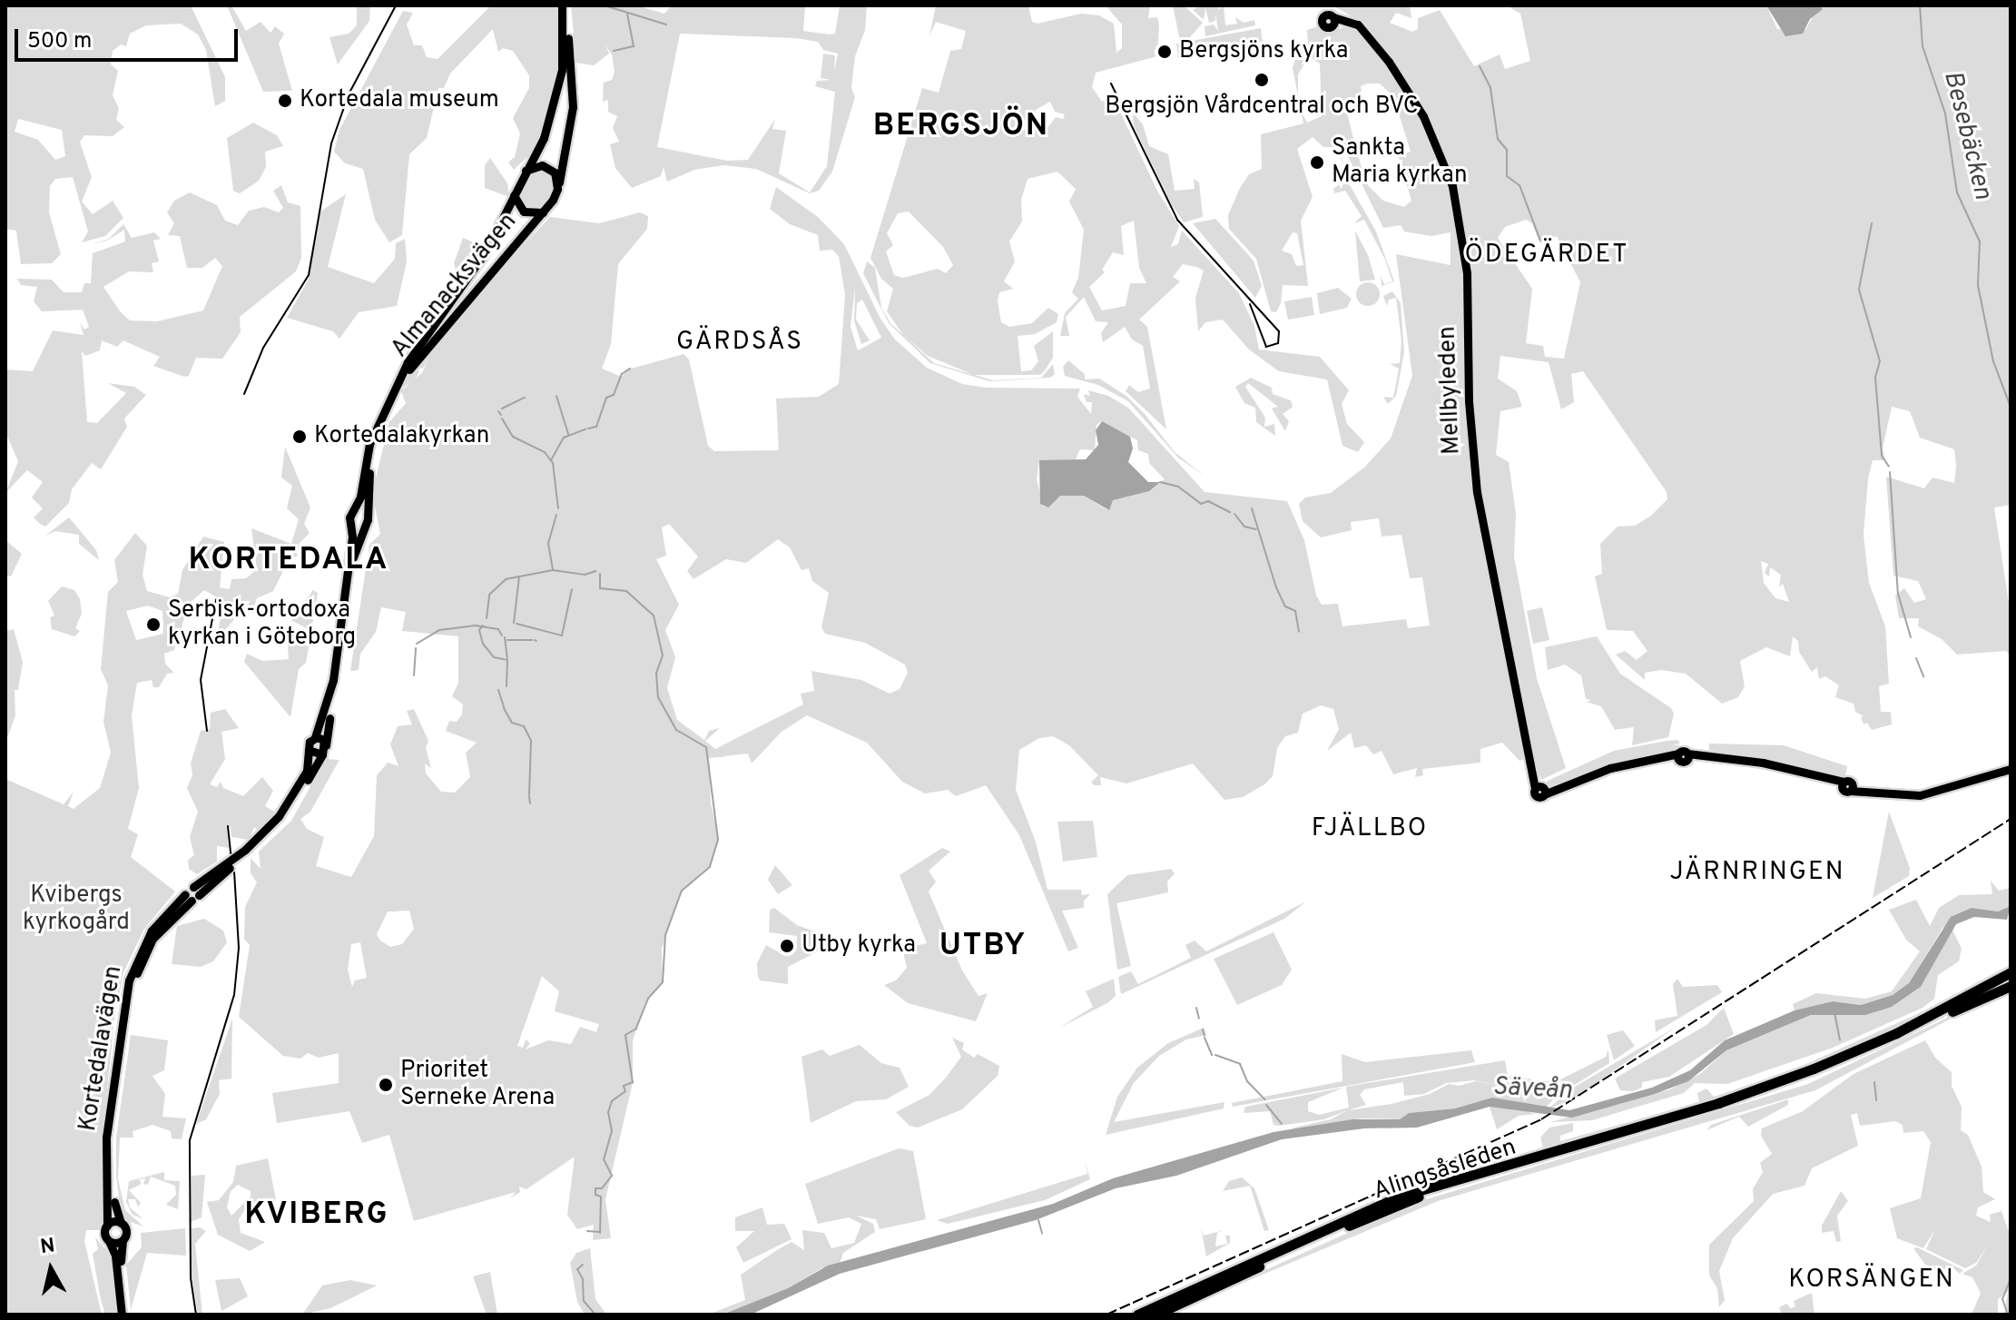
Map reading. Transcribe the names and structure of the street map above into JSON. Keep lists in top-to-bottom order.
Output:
{
  "streets": {
    "highway": ["Alingsåsleden"],
    "main road": ["Almanacksvägen", "Mellbyleden", "Kortedalavägen"]
  },
  "crossings": [
    ["Almanacksvägen", "Kortedalavägen"]
  ],
  "districts": [
    "BERGSJÖN",
    "ÖDEGÄRDET",
    "GÄRDSÅS",
    "KORTEDALA",
    "FJÄLLBO",
    "JÄRNRINGEN",
    "UTBY",
    "KVIBERG",
    "KORSÄNGEN"
  ],
  "water": ["Besebäcken", "Säveån"],
  "parks": ["Kvibergs kyrkogård"],
  "places": [
    "Bergsjöns kyrka",
    "Bergsjön Vårdcentral och BVC",
    "Kortedala museum",
    "Sankta Maria kyrkan",
    "Kortedalakyrkan",
    "Serbisk-ortodoxa kyrkan i Göteborg",
    "Utby kyrka",
    "Prioritet Serneke Arena"
  ],
  "scale_bar": "500 m",
  "north": "top"
}
